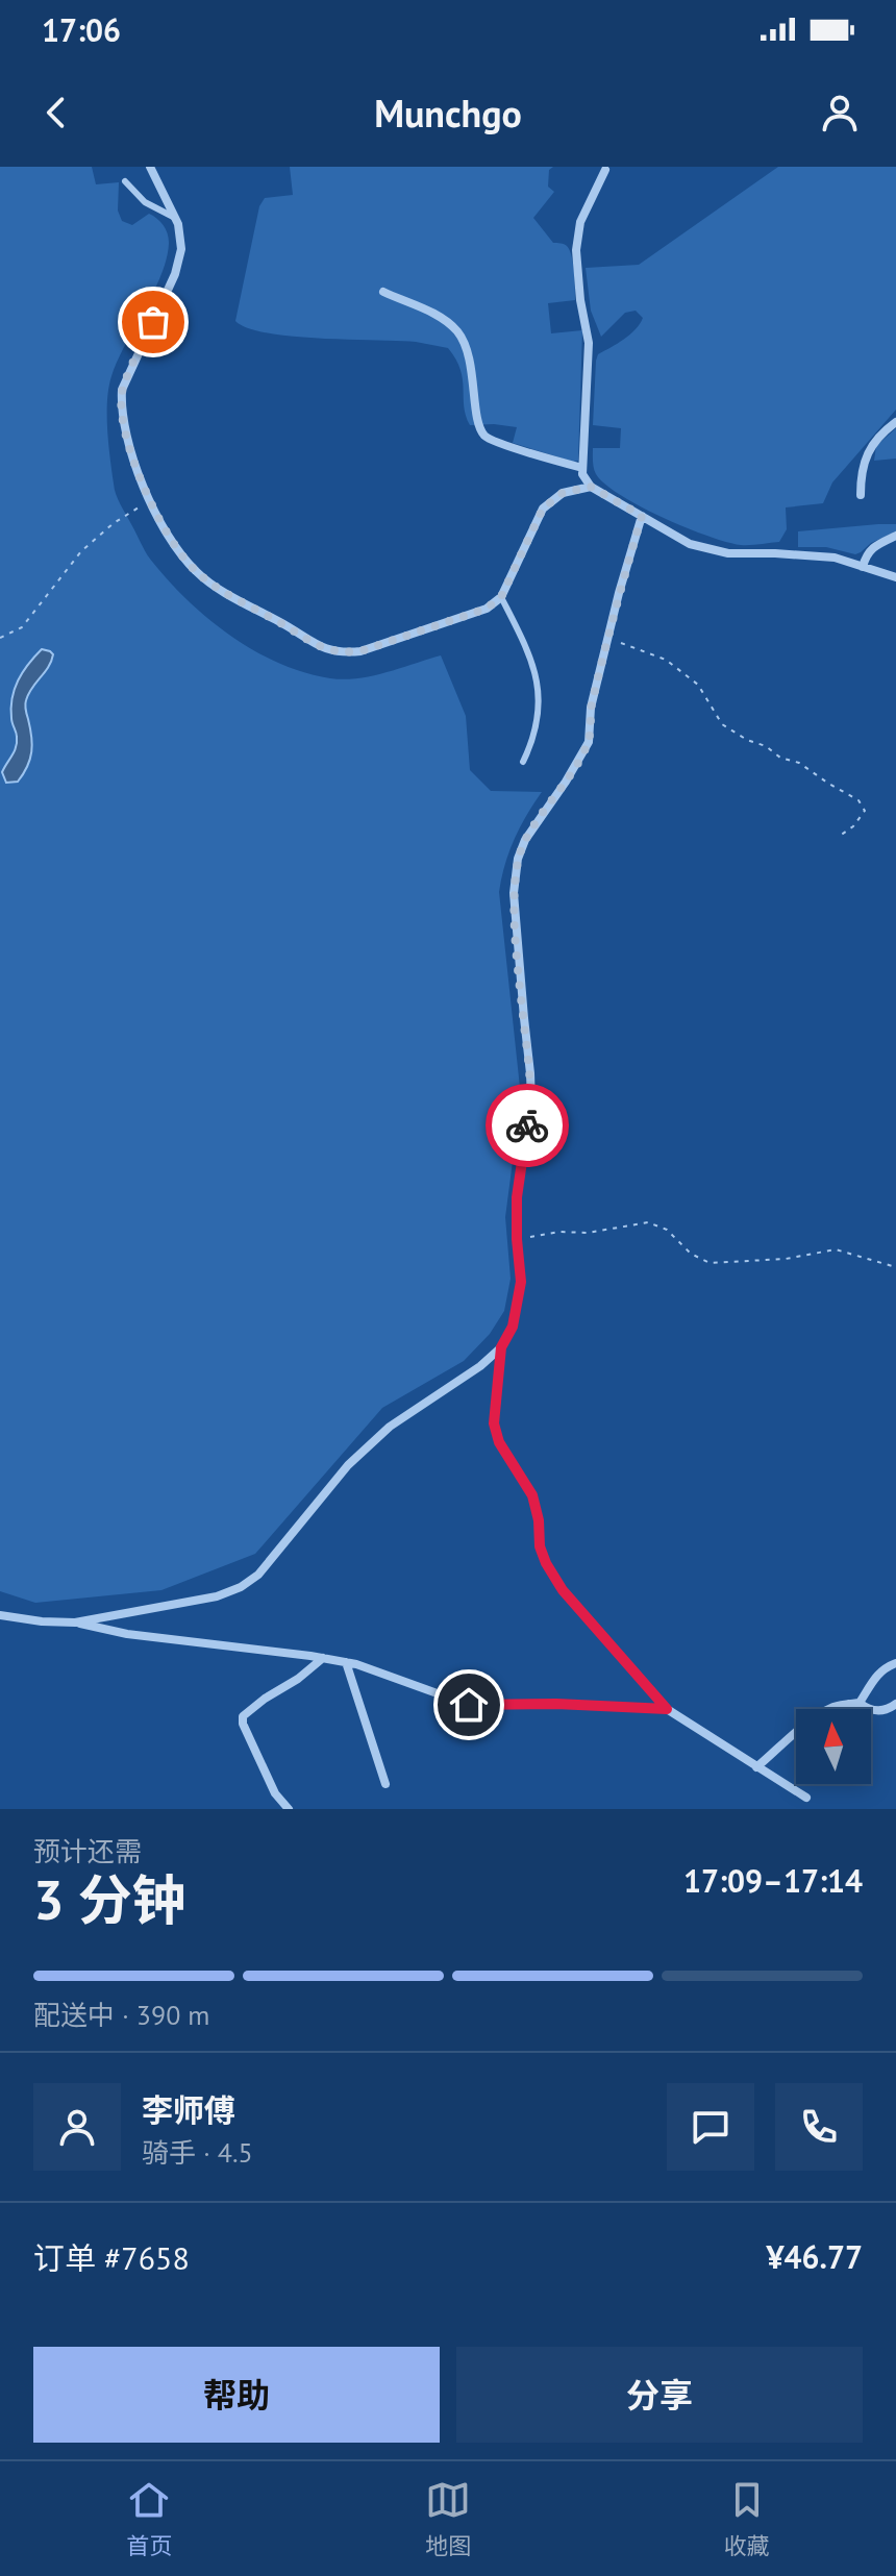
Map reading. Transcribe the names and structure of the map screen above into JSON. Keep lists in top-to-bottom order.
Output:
{
  "north": "top",
  "page": {
    "status": "17:06",
    "header": "Munchgo",
    "heading": ["3 分钟", "预计还需", "17:09–17:14"],
    "panel": [
      "李师傅",
      "骑手 · 4.5",
      "订单 #7658",
      "¥46.77"
    ],
    "bar": "配送中 · 390 m",
    "buttons": ["帮助", "分享"],
    "tabs": ["首页", "地图", "收藏"]
  }
}
